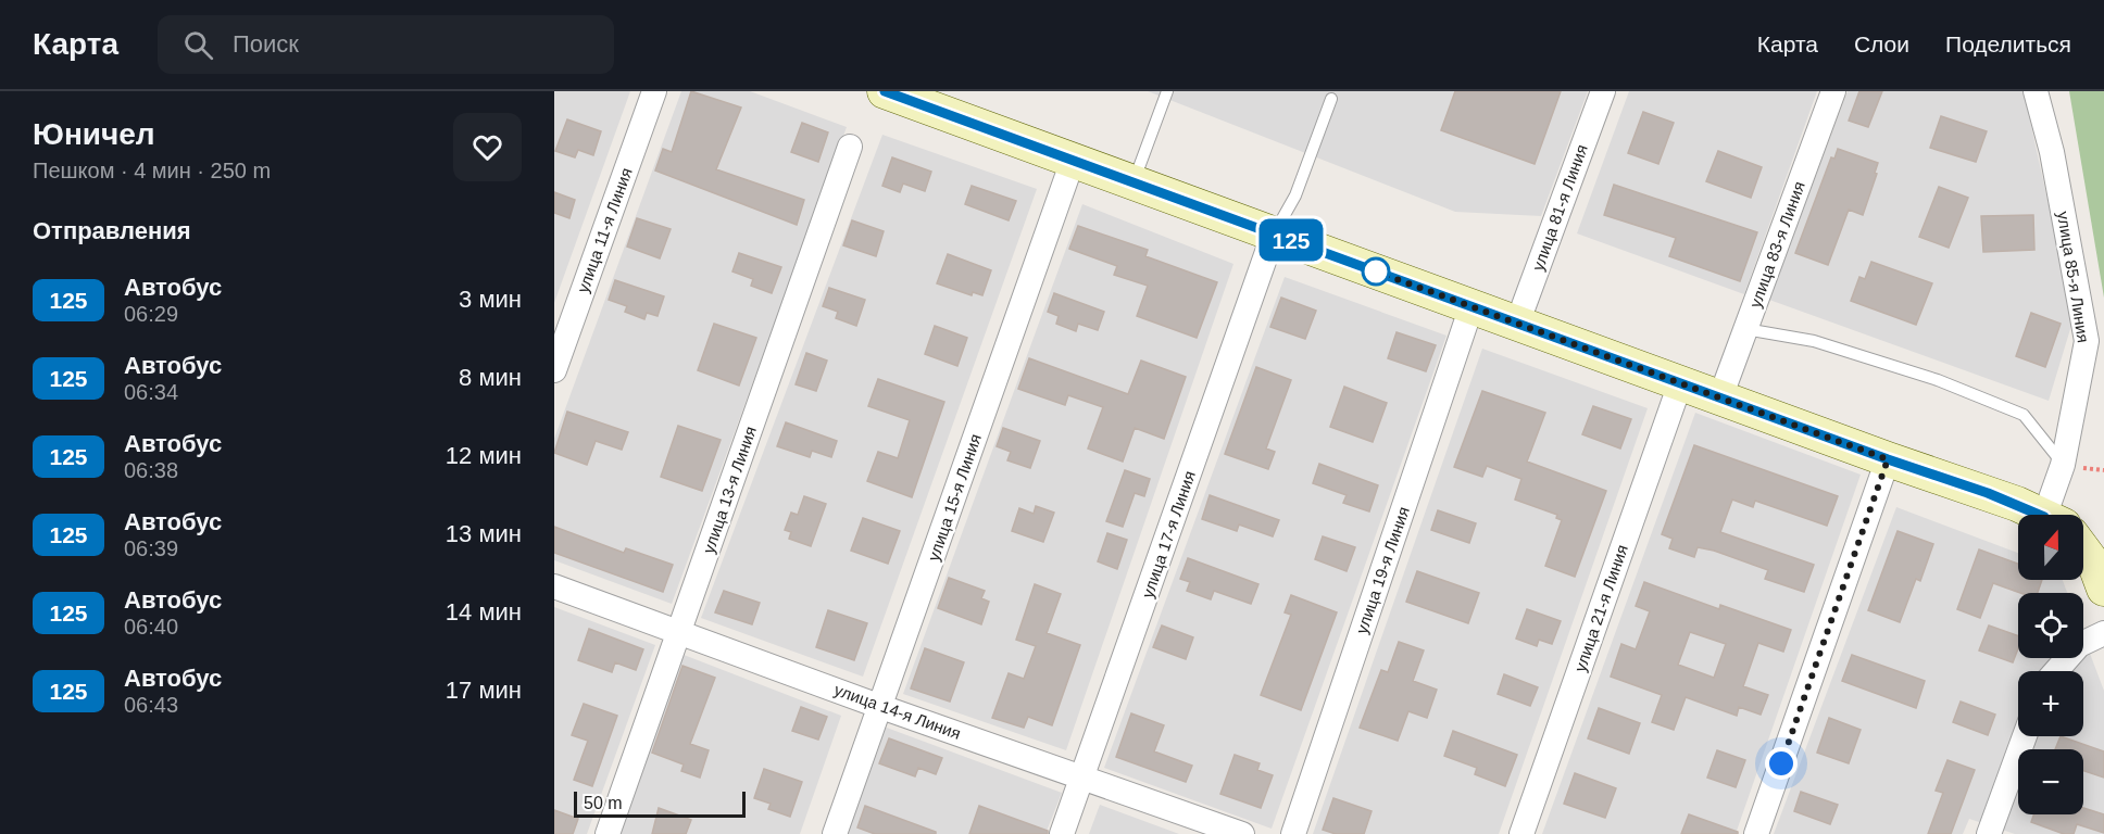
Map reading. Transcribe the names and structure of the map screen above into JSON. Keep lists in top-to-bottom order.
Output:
{
  "streets": {
    "street": [
      "улица 81-я Линия",
      "улица 11-я Линия",
      "улица 83-я Линия",
      "улица 85-я Линия",
      "улица 13-я Линия",
      "улица 15-я Линия",
      "улица 17-я Линия",
      "улица 19-я Линия",
      "улица 21-я Линия",
      "улица 14-я Линия"
    ]
  },
  "crossings": [
    ["улица 13-я Линия", "улица 14-я Линия"],
    ["улица 15-я Линия", "улица 14-я Линия"],
    ["улица 17-я Линия", "улица 14-я Линия"]
  ],
  "lines": ["bus line 125"],
  "scale_bar": "50 m",
  "north": "top",
  "page": {
    "header": "Карта",
    "search": "Поиск",
    "nav": ["Карта", "Слои", "Поделиться"],
    "heading": [
      ["Юничел", "Пешком · 4 мин · 250 m"],
      "Отправления"
    ],
    "on_map": "125",
    "list": [
      {
        "mark": "125",
        "name": "Автобус",
        "note": "06:29",
        "value": "3 мин"
      },
      {
        "mark": "125",
        "name": "Автобус",
        "note": "06:34",
        "value": "8 мин"
      },
      {
        "mark": "125",
        "name": "Автобус",
        "note": "06:38",
        "value": "12 мин"
      },
      {
        "mark": "125",
        "name": "Автобус",
        "note": "06:39",
        "value": "13 мин"
      },
      {
        "mark": "125",
        "name": "Автобус",
        "note": "06:40",
        "value": "14 мин"
      },
      {
        "mark": "125",
        "name": "Автобус",
        "note": "06:43",
        "value": "17 мин"
      }
    ],
    "map_buttons": ["+", "−"],
    "scale": "50 m"
  }
}
